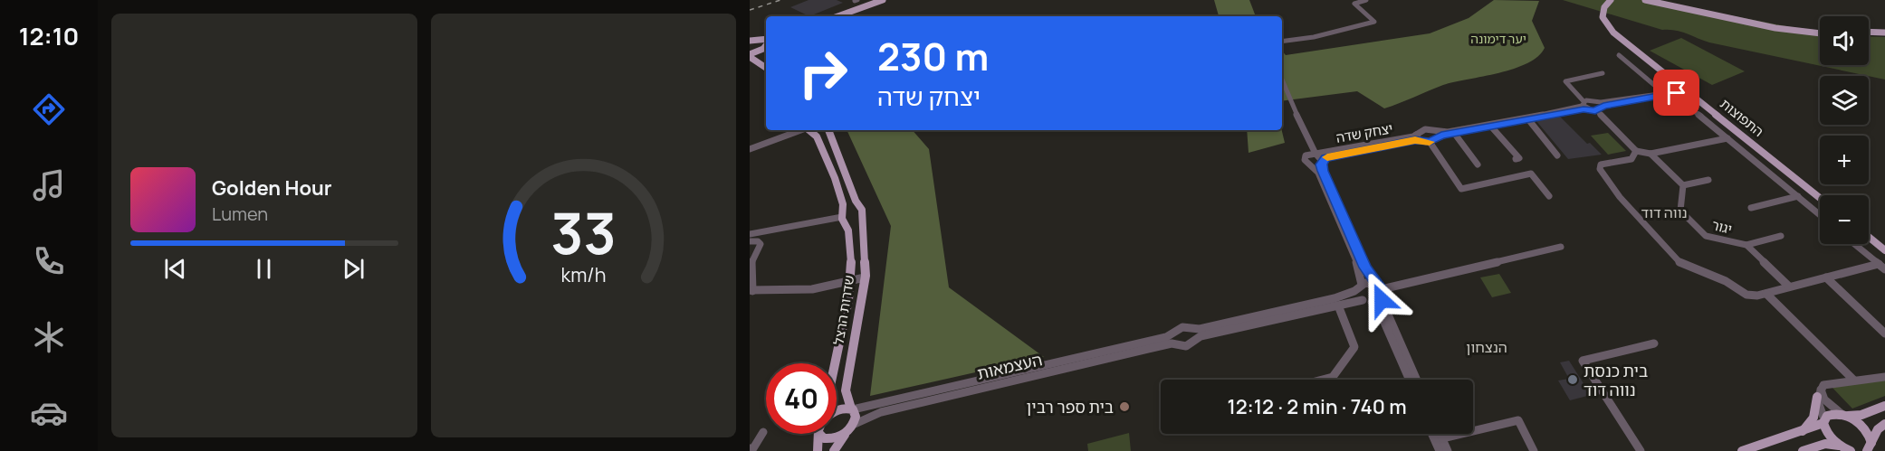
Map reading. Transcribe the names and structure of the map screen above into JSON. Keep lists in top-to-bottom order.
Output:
{
  "streets": {
    "main road": ["התפוצות", "שדרות הרצל"],
    "street": ["יצחק שדה", "יגור", "העצמאות"]
  },
  "crossings": [
    ["שדרות הרצל", "העצמאות"]
  ],
  "districts": ["נווה דוד", "הנצחון"],
  "parks": ["יער דימונה"],
  "places": ["בית כנסת נווה דוד", "בית ספר רבין"],
  "page": {
    "tabs": "12:10",
    "map_buttons": ["+", "−"],
    "turn": ["230 m", "יצחק שדה"],
    "song": ["Golden Hour", "Lumen"],
    "limit": "40",
    "trip": "12:12 · 2 min · 740 m",
    "gauge": ["33", "km/h"]
  }
}
